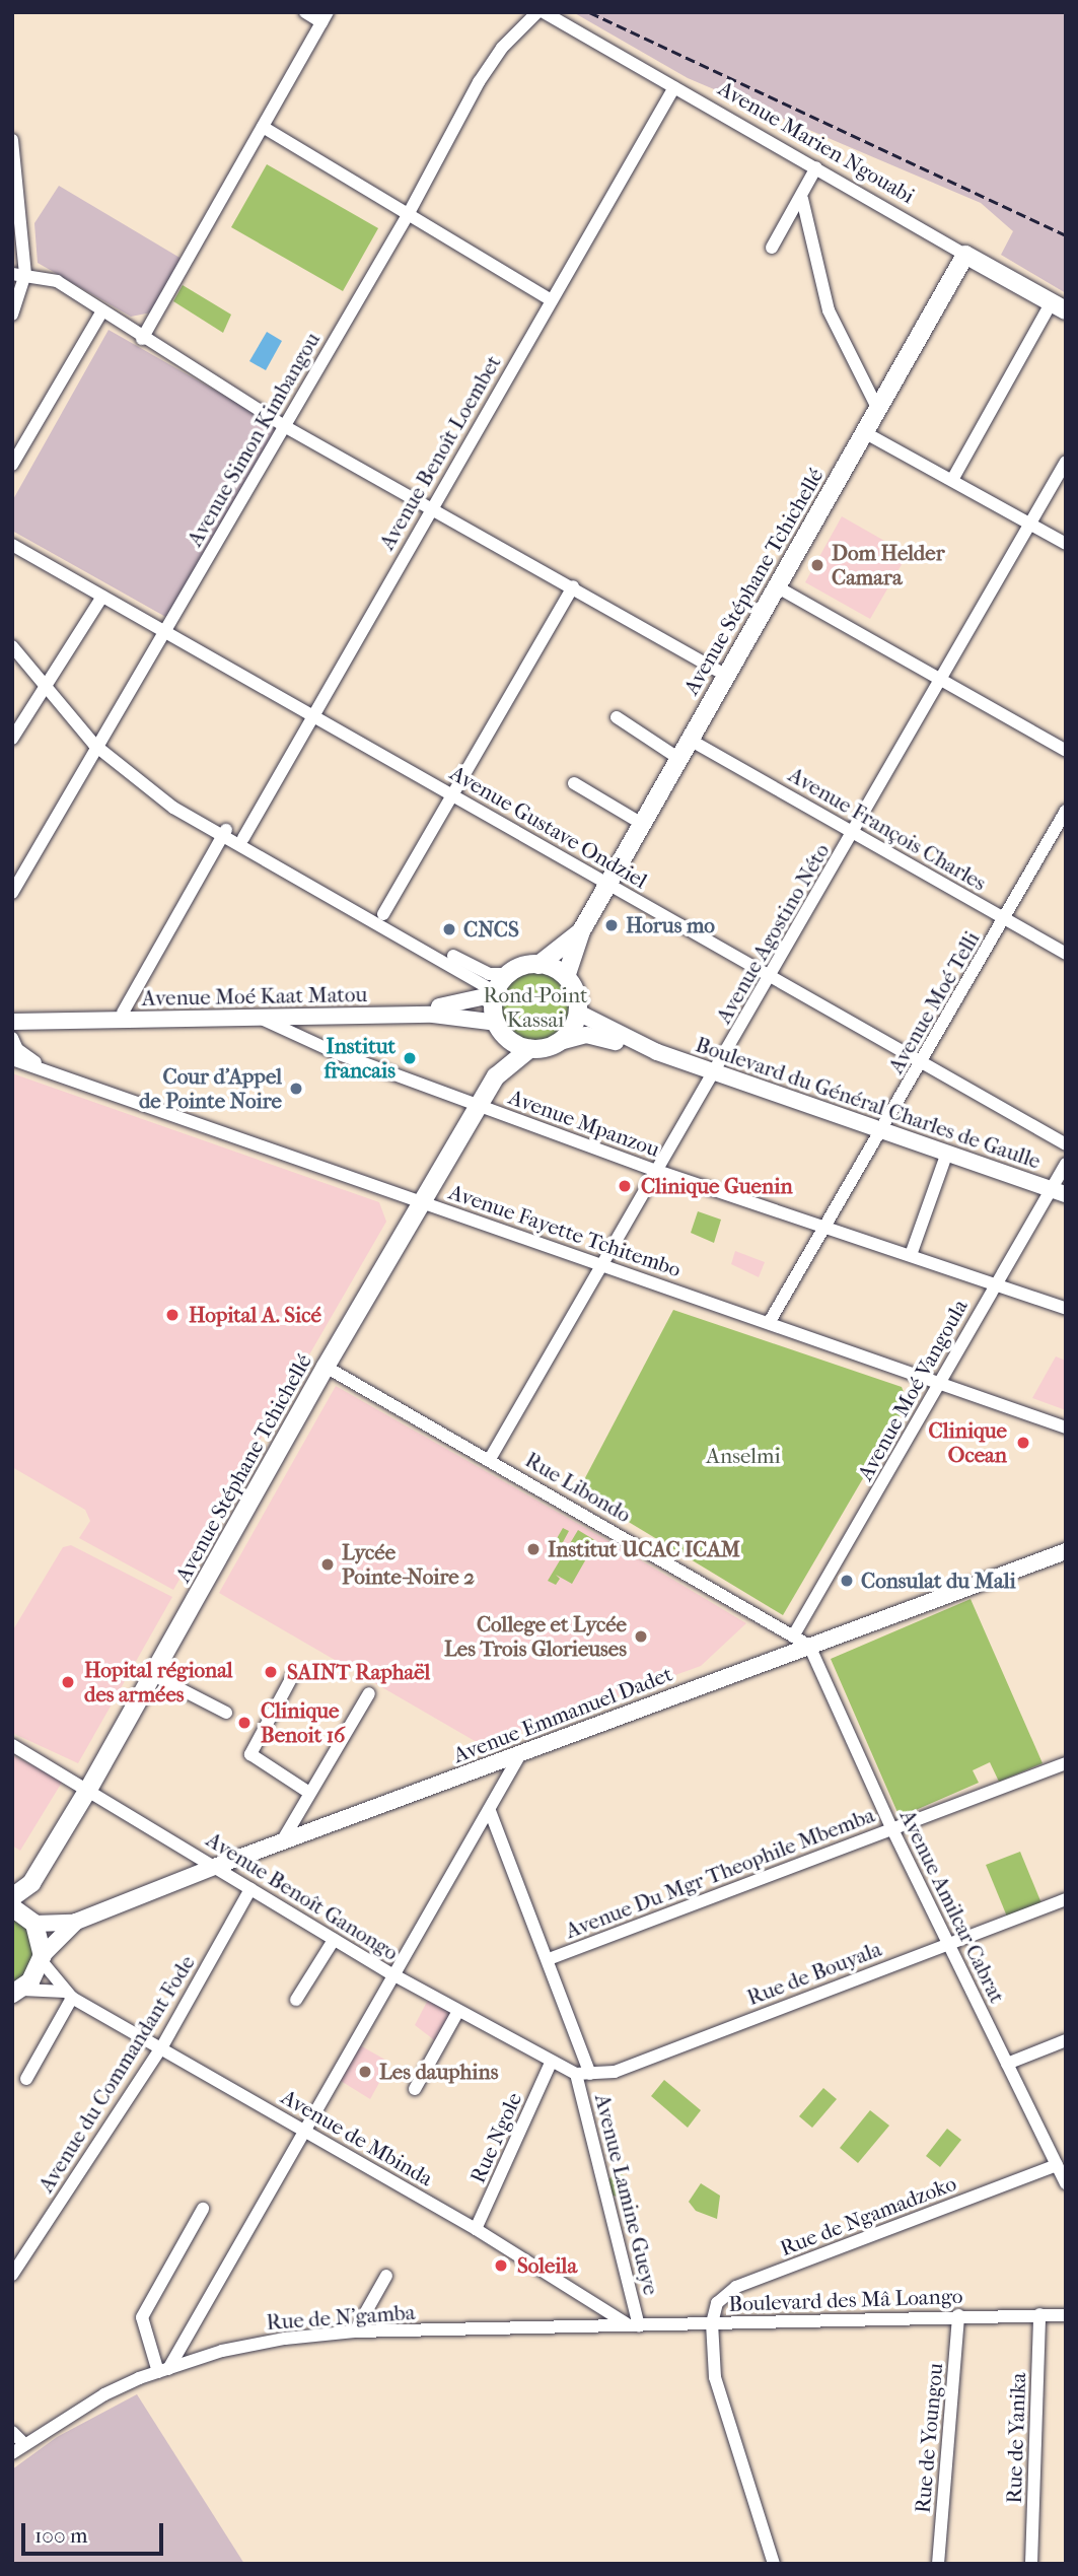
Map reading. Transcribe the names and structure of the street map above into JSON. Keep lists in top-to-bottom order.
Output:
{
  "streets": {
    "highway": ["Avenue Marien Ngouabi", "Avenue Stéphane Tchichellé"],
    "main road": ["Avenue Moé Kaat Matou", "Boulevard du Général Charles de Gaulle", "Avenue Emmanuel Dadet"],
    "street": [
      "Avenue Simon Kimbangou",
      "Avenue Benoît Loembet",
      "Avenue Gustave Ondziel",
      "Avenue François Charles",
      "Avenue Agostino Néto",
      "Avenue Moé Telli",
      "Avenue Mpanzou",
      "Avenue Fayette Tchitembo",
      "Avenue Moé Vangoula",
      "Rue Libondo",
      "Avenue Du Mgr Theophile Mbemba",
      "Avenue Benoît Ganongo",
      "Avenue Amilcar Cabrat",
      "Rue de Bouyala",
      "Avenue du Commandant Fode",
      "Avenue de Mbinda",
      "Rue Ngole",
      "Avenue Lamine Gueye",
      "Rue de Ngamadzoko",
      "Boulevard des Mâ Loango",
      "Rue de N'gamba",
      "Rue de Youngou",
      "Rue de Yanika"
    ]
  },
  "crossings": [
    ["Avenue Marien Ngouabi", "Avenue Benoît Loembet"],
    ["Avenue Marien Ngouabi", "Avenue Stéphane Tchichellé"],
    ["Avenue Simon Kimbangou", "Avenue Gustave Ondziel"],
    ["Avenue Benoît Loembet", "Avenue Gustave Ondziel"],
    ["Avenue Stéphane Tchichellé", "Avenue Gustave Ondziel"],
    ["Avenue Stéphane Tchichellé", "Avenue François Charles"],
    ["Avenue Stéphane Tchichellé", "Avenue Moé Kaat Matou"],
    ["Avenue Stéphane Tchichellé", "Boulevard du Général Charles de Gaulle"],
    ["Avenue Stéphane Tchichellé", "Avenue Mpanzou"],
    ["Avenue Stéphane Tchichellé", "Avenue Fayette Tchitembo"],
    ["Avenue Stéphane Tchichellé", "Rue Libondo"],
    ["Avenue Stéphane Tchichellé", "Avenue Emmanuel Dadet"],
    ["Avenue Stéphane Tchichellé", "Avenue Benoît Ganongo"],
    ["Avenue Stéphane Tchichellé", "Avenue de Mbinda"],
    ["Avenue Gustave Ondziel", "Avenue Agostino Néto"],
    ["Avenue Gustave Ondziel", "Avenue Moé Telli"],
    ["Avenue François Charles", "Avenue Agostino Néto"],
    ["Avenue François Charles", "Avenue Moé Telli"],
    ["Avenue Agostino Néto", "Boulevard du Général Charles de Gaulle"],
    ["Avenue Agostino Néto", "Avenue Mpanzou"],
    ["Avenue Agostino Néto", "Avenue Fayette Tchitembo"],
    ["Avenue Agostino Néto", "Rue Libondo"],
    ["Avenue Moé Kaat Matou", "Boulevard du Général Charles de Gaulle"],
    ["Avenue Moé Kaat Matou", "Avenue Mpanzou"],
    ["Avenue Moé Telli", "Boulevard du Général Charles de Gaulle"],
    ["Avenue Moé Telli", "Avenue Mpanzou"],
    ["Avenue Moé Telli", "Avenue Fayette Tchitembo"],
    ["Boulevard du Général Charles de Gaulle", "Avenue Moé Vangoula"],
    ["Avenue Mpanzou", "Avenue Moé Vangoula"],
    ["Avenue Fayette Tchitembo", "Avenue Moé Vangoula"],
    ["Avenue Moé Vangoula", "Rue Libondo"],
    ["Rue Libondo", "Avenue Emmanuel Dadet"],
    ["Rue Libondo", "Avenue Amilcar Cabrat"],
    ["Avenue Emmanuel Dadet", "Avenue Benoît Ganongo"],
    ["Avenue Emmanuel Dadet", "Avenue Amilcar Cabrat"],
    ["Avenue Emmanuel Dadet", "Avenue de Mbinda"],
    ["Avenue Du Mgr Theophile Mbemba", "Avenue Amilcar Cabrat"],
    ["Avenue Du Mgr Theophile Mbemba", "Avenue Lamine Gueye"],
    ["Avenue Benoît Ganongo", "Rue de Bouyala"],
    ["Avenue Benoît Ganongo", "Avenue du Commandant Fode"],
    ["Avenue Benoît Ganongo", "Rue Ngole"],
    ["Avenue Benoît Ganongo", "Avenue Lamine Gueye"],
    ["Avenue Amilcar Cabrat", "Rue de Bouyala"],
    ["Avenue Amilcar Cabrat", "Rue de Ngamadzoko"],
    ["Rue de Bouyala", "Avenue Lamine Gueye"],
    ["Avenue du Commandant Fode", "Avenue de Mbinda"],
    ["Avenue de Mbinda", "Rue Ngole"],
    ["Avenue de Mbinda", "Avenue Lamine Gueye"],
    ["Avenue de Mbinda", "Boulevard des Mâ Loango"],
    ["Avenue de Mbinda", "Rue de N'gamba"],
    ["Avenue Lamine Gueye", "Boulevard des Mâ Loango"],
    ["Avenue Lamine Gueye", "Rue de N'gamba"],
    ["Rue de Ngamadzoko", "Boulevard des Mâ Loango"],
    ["Boulevard des Mâ Loango", "Rue de N'gamba"],
    ["Boulevard des Mâ Loango", "Rue de Youngou"],
    ["Boulevard des Mâ Loango", "Rue de Yanika"]
  ],
  "parks": ["Rond-Point Kassai", "Anselmi"],
  "places": [
    "Dom Helder Camara",
    "Horus mo",
    "CNCS",
    "Institut francais",
    "Cour d'Appel de Pointe Noire",
    "Clinique Guenin",
    "Hopital A. Sicé",
    "Clinique Ocean",
    "Institut UCAC ICAM",
    "Lycée Pointe-Noire 2",
    "Consulat du Mali",
    "College et Lycée Les Trois Glorieuses",
    "SAINT Raphaël",
    "Hopital régional des armées",
    "Clinique Benoit 16",
    "Les dauphins",
    "Soleila"
  ],
  "scale_bar": "100 m"
}
